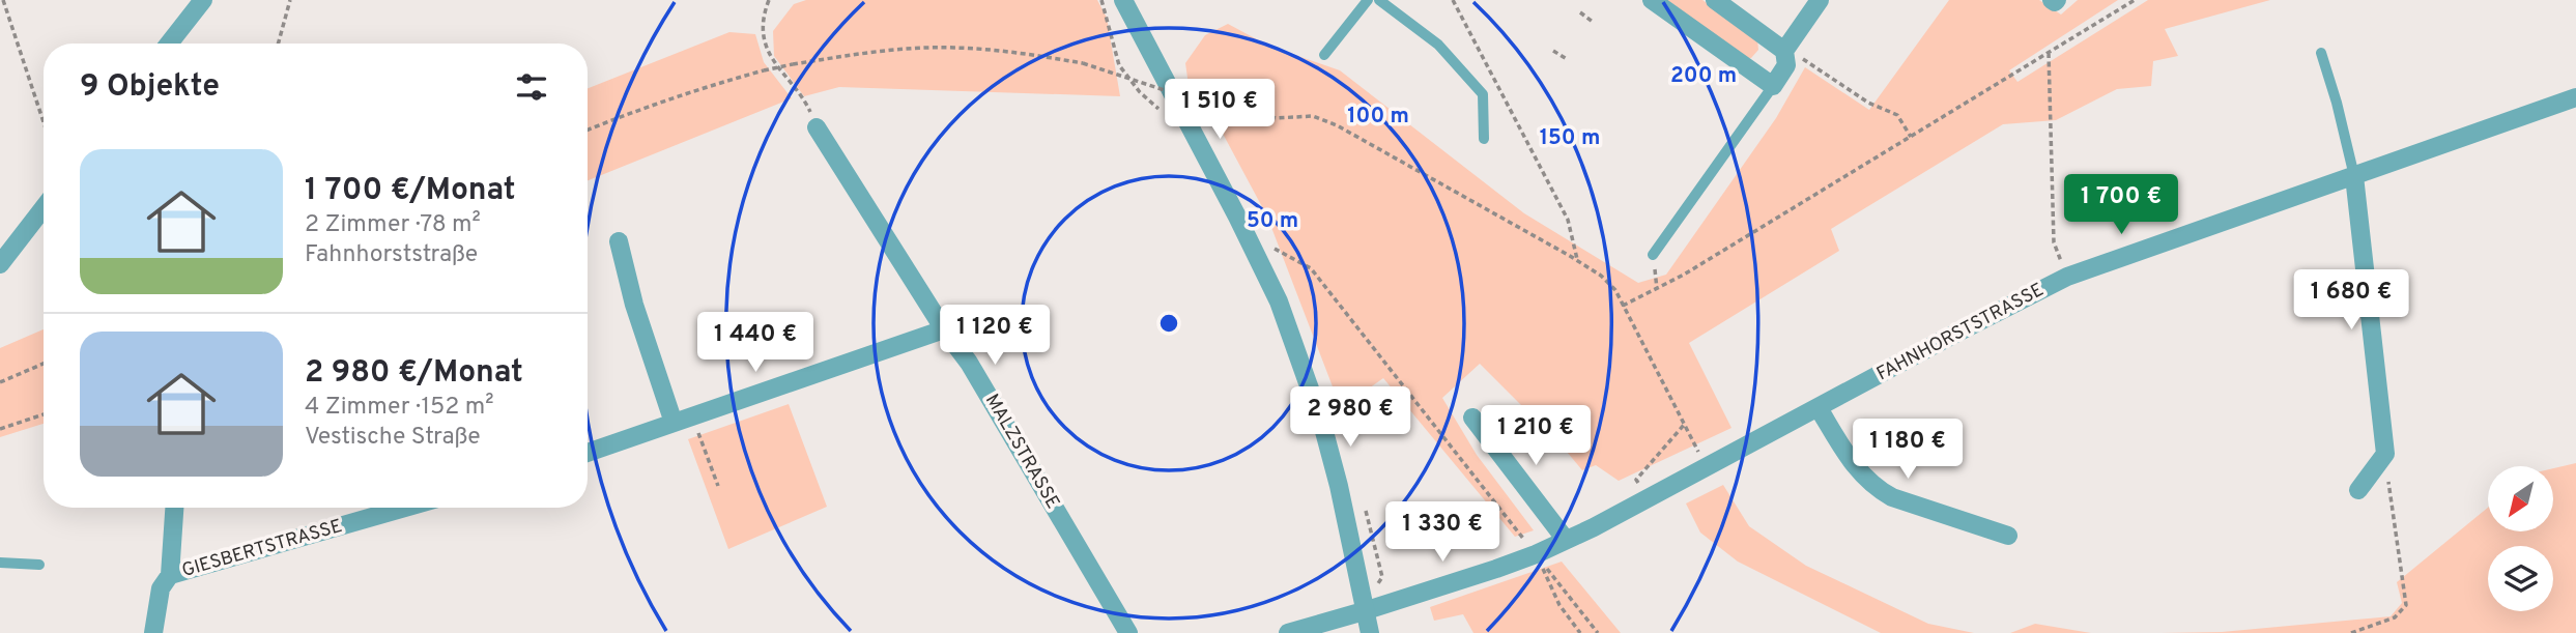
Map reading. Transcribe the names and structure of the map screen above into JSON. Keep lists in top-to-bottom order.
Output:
{
  "streets": {
    "street": ["FAHNHORSTSTRASSE", "MALZSTRASSE", "GIESBERTSTRASSE"]
  },
  "north": "bottom left",
  "page": {
    "heading": "9 Objekte",
    "price": [
      "1 510 €",
      "1 700 €",
      "1 680 €",
      "1 120 €",
      "1 440 €",
      "2 980 €",
      "1 210 €",
      "1 180 €",
      "1 330 €"
    ],
    "list": [
      {
        "name": "1 700 €/Monat",
        "note": "2 Zimmer · 78 m² · Fahnhorststraße"
      },
      {
        "name": "2 980 €/Monat",
        "note": "4 Zimmer · 152 m² · Vestische Straße"
      }
    ]
  },
  "rings": [
    "200 m",
    "100 m",
    "150 m",
    "50 m"
  ]
}
